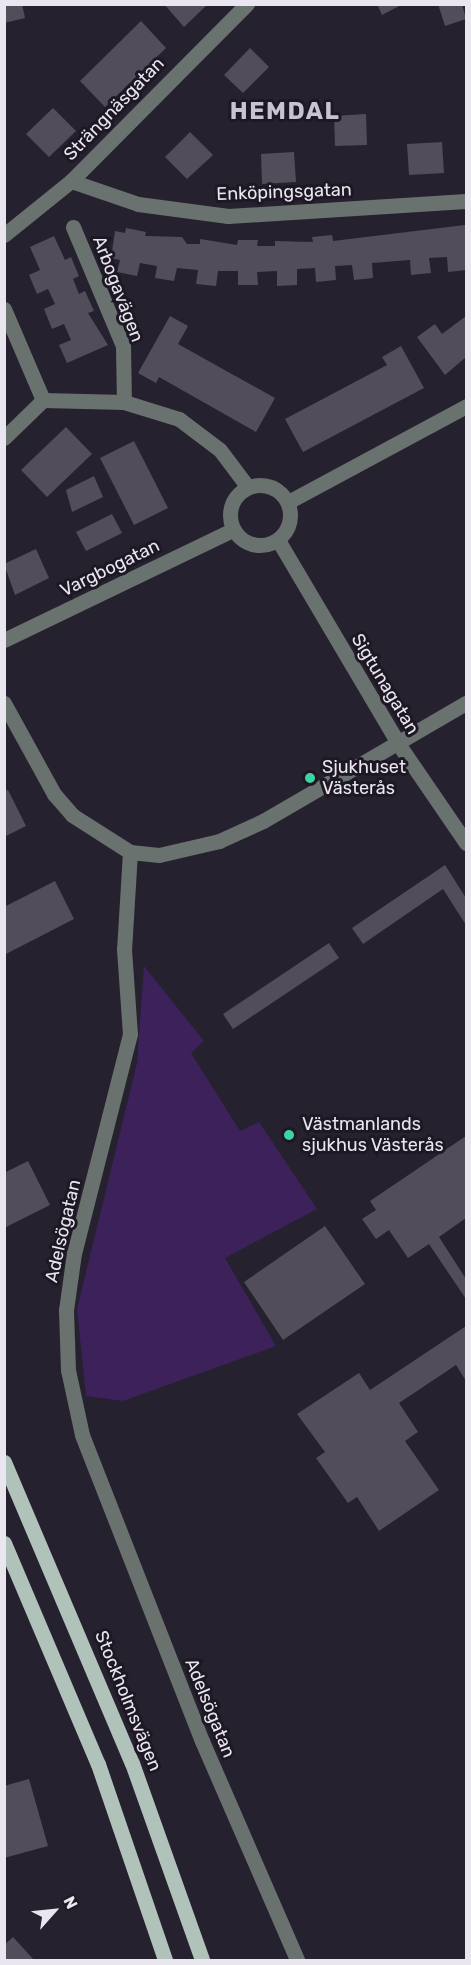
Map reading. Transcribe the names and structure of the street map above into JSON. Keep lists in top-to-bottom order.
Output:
{
  "streets": {
    "main road": ["Stockholmsvägen"],
    "street": [
      "Strängnäsgatan",
      "Enköpingsgatan",
      "Arbogavägen",
      "Vargbogatan",
      "Sigtunagatan",
      "Adelsögatan"
    ]
  },
  "crossings": [
    ["Strängnäsgatan", "Enköpingsgatan"],
    ["Vargbogatan", "Sigtunagatan"]
  ],
  "districts": ["HEMDAL"],
  "places": ["Sjukhuset Västerås", "Västmanlands sjukhus Västerås"],
  "north": "top right"
}
